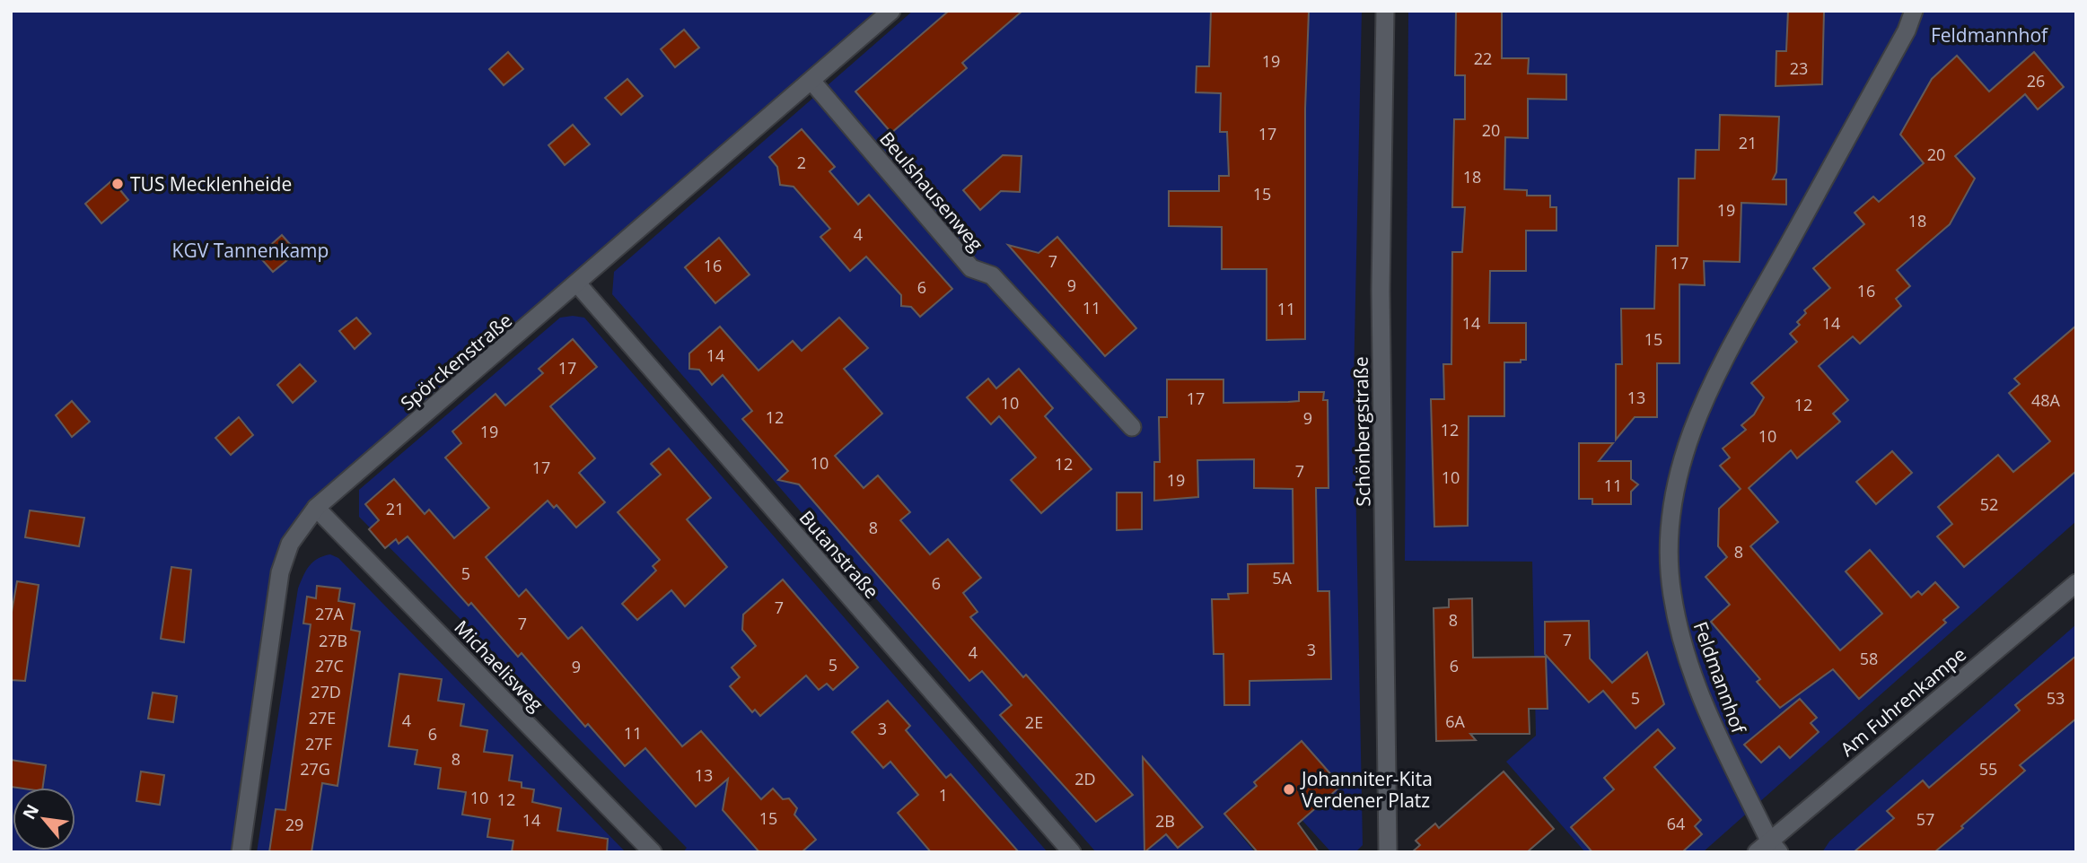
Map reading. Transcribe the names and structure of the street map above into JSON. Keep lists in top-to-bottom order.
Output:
{
  "streets": {
    "street": [
      "Beulshausenweg",
      "Spörckenstraße",
      "Schönbergstraße",
      "Butanstraße",
      "Michaelisweg",
      "Feldmannhof",
      "Am Fuhrenkampe"
    ]
  },
  "crossings": [
    ["Beulshausenweg", "Spörckenstraße"],
    ["Spörckenstraße", "Butanstraße"],
    ["Spörckenstraße", "Michaelisweg"],
    ["Feldmannhof", "Am Fuhrenkampe"]
  ],
  "parks": ["Feldmannhof", "KGV Tannenkamp"],
  "places": ["TUS Mecklenheide", "Johanniter-Kita Verdener Platz"],
  "house_numbers": [
    "22",
    "19",
    "23",
    "26",
    "20",
    "17",
    "21",
    "20",
    "2",
    "18",
    "15",
    "19",
    "18",
    "4",
    "7",
    "17",
    "16",
    "9",
    "6",
    "16",
    "11",
    "11",
    "14",
    "14",
    "15",
    "14",
    "17",
    "13",
    "17",
    "48A",
    "10",
    "12",
    "12",
    "9",
    "12",
    "19",
    "10",
    "10",
    "12",
    "17",
    "7",
    "10",
    "19",
    "11",
    "52",
    "21",
    "8",
    "8",
    "5",
    "5A",
    "6",
    "7",
    "27A",
    "8",
    "7",
    "7",
    "27B",
    "3",
    "4",
    "58",
    "5",
    "27C",
    "6",
    "9",
    "27D",
    "5",
    "53",
    "27E",
    "4",
    "6A",
    "2E",
    "3",
    "11",
    "6",
    "27F",
    "8",
    "27G",
    "55",
    "13",
    "2D",
    "1",
    "10",
    "12",
    "15",
    "57",
    "14",
    "2B",
    "64",
    "29"
  ],
  "north": "top left"
}
